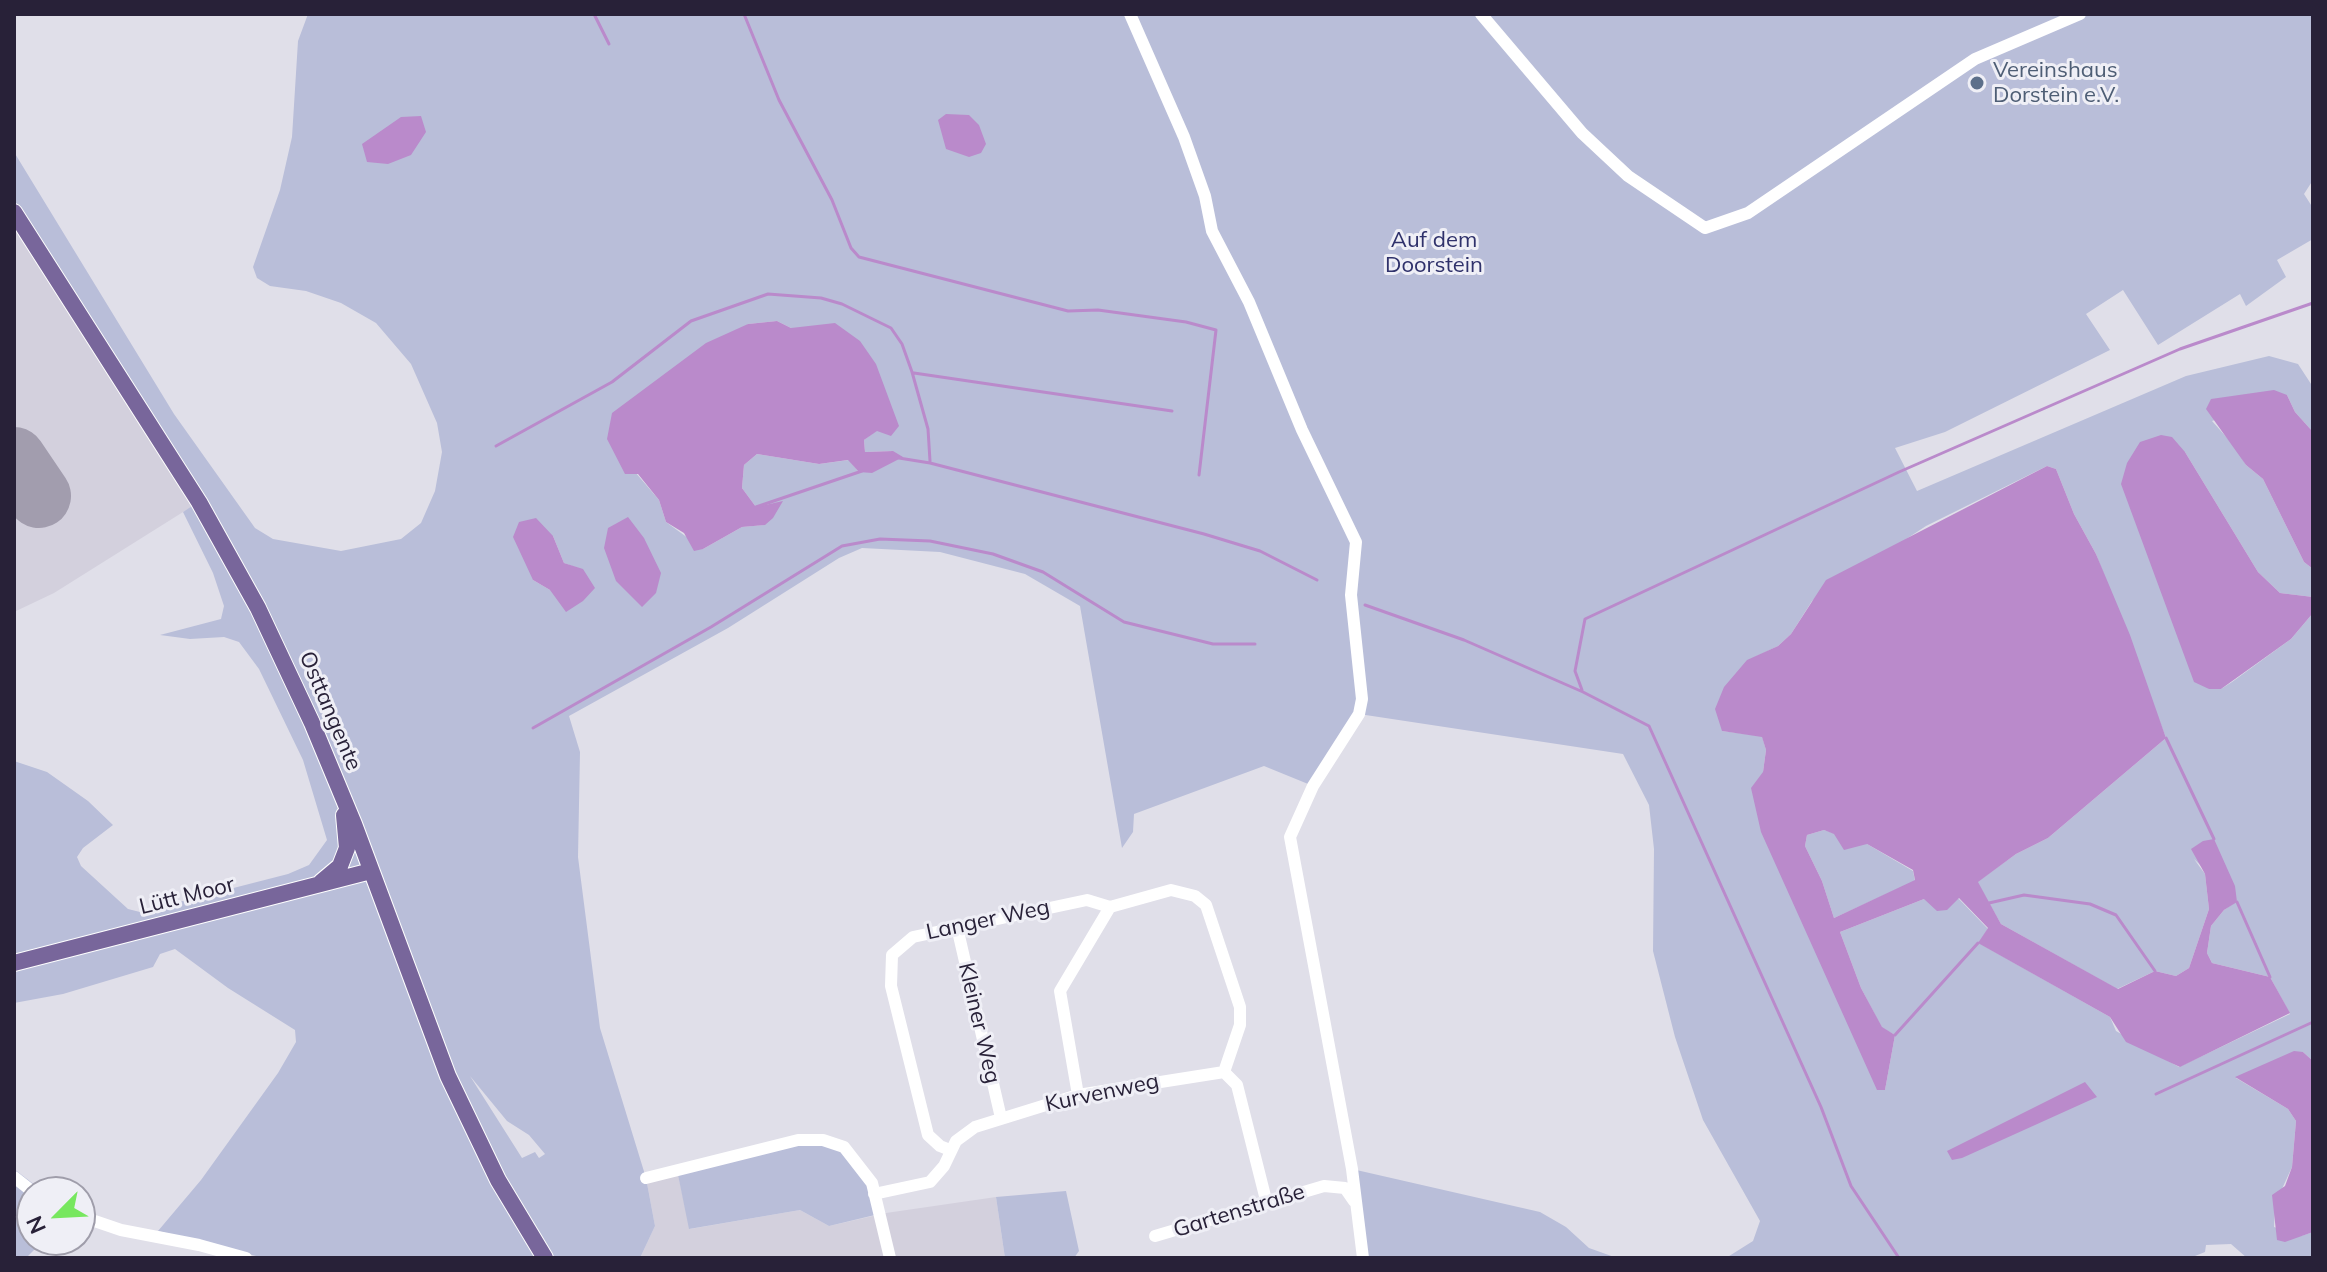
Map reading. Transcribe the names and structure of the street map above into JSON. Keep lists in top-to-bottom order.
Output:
{
  "streets": {
    "main road": ["Osttangente", "Lütt Moor"],
    "street": [
      "Langer Weg",
      "Kleiner Weg",
      "Kurvenweg",
      "Gartenstraße"
    ]
  },
  "crossings": [
    ["Osttangente", "Lütt Moor"],
    ["Langer Weg", "Kleiner Weg"],
    ["Langer Weg", "Kurvenweg"],
    ["Kleiner Weg", "Kurvenweg"]
  ],
  "parks": ["Auf dem Doorstein"],
  "places": ["Vereinshaus Dorstein e.V."],
  "north": "bottom left"
}
